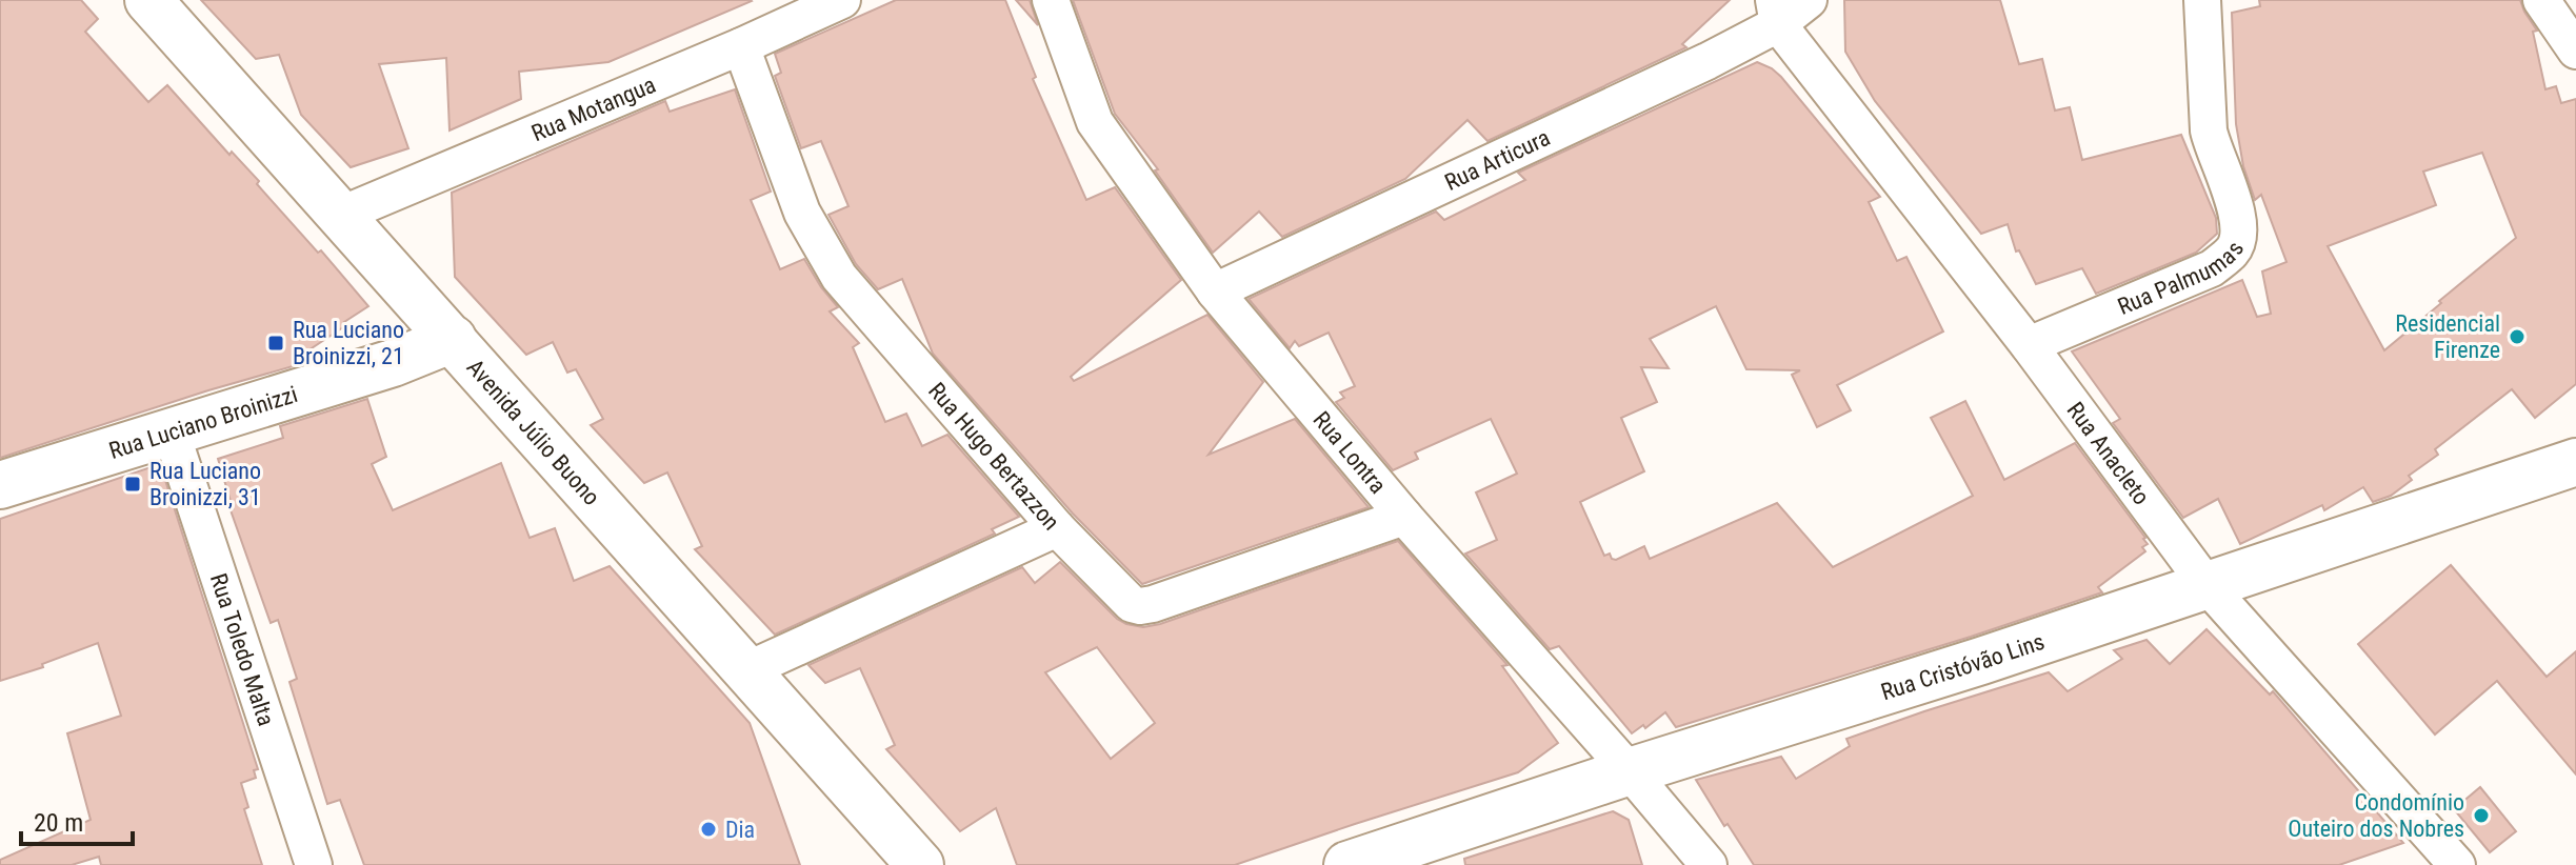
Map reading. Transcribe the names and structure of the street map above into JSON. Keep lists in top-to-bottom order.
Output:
{
  "streets": {
    "street": [
      "Rua Motangua",
      "Rua Articura",
      "Rua Palmumas",
      "Rua Luciano Broinizzi",
      "Avenida Júlio Buono",
      "Rua Lontra",
      "Rua Anacleto",
      "Rua Hugo Bertazzon",
      "Rua Toledo Malta",
      "Rua Cristóvão Lins"
    ]
  },
  "crossings": [
    ["Rua Motangua", "Avenida Júlio Buono"],
    ["Rua Motangua", "Rua Hugo Bertazzon"],
    ["Rua Articura", "Rua Lontra"],
    ["Rua Articura", "Rua Anacleto"],
    ["Rua Palmumas", "Rua Anacleto"],
    ["Rua Luciano Broinizzi", "Avenida Júlio Buono"],
    ["Rua Luciano Broinizzi", "Rua Toledo Malta"],
    ["Rua Lontra", "Rua Hugo Bertazzon"],
    ["Rua Lontra", "Rua Cristóvão Lins"],
    ["Rua Anacleto", "Rua Cristóvão Lins"]
  ],
  "places": {
    "other": ["Residencial Firenze", "Condomínio Outeiro dos Nobres", "Dia"],
    "transit": ["Rua Luciano Broinizzi, 21", "Rua Luciano Broinizzi, 31"]
  },
  "scale_bar": "20 m"
}
